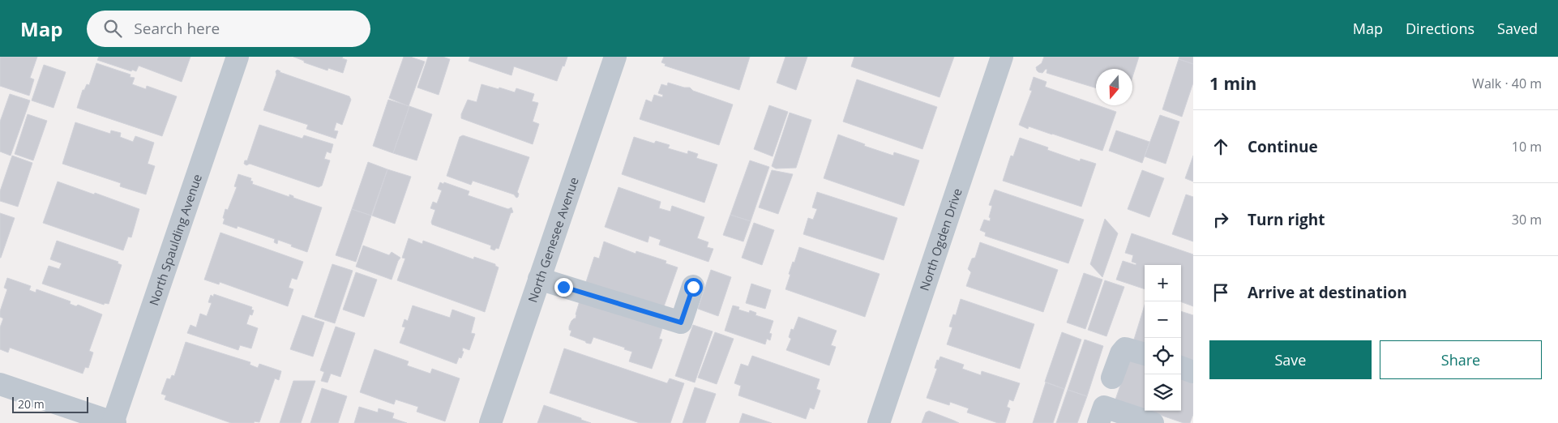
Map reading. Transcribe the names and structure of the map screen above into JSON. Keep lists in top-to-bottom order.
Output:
{
  "streets": {
    "street": ["North Spaulding Avenue", "North Genesee Avenue", "North Ogden Drive"]
  },
  "scale_bar": "20 m",
  "north": "bottom",
  "page": {
    "header": "Map",
    "search": "Search here",
    "nav": ["Map", "Directions", "Saved"],
    "heading": ["1 min", "Walk · 40 m"],
    "list": [
      ["Continue", "10 m"],
      ["Turn right", "30 m"],
      "Arrive at destination"
    ],
    "map_buttons": ["+", "−"],
    "buttons": ["Save", "Share"],
    "scale": "20 m"
  }
}
